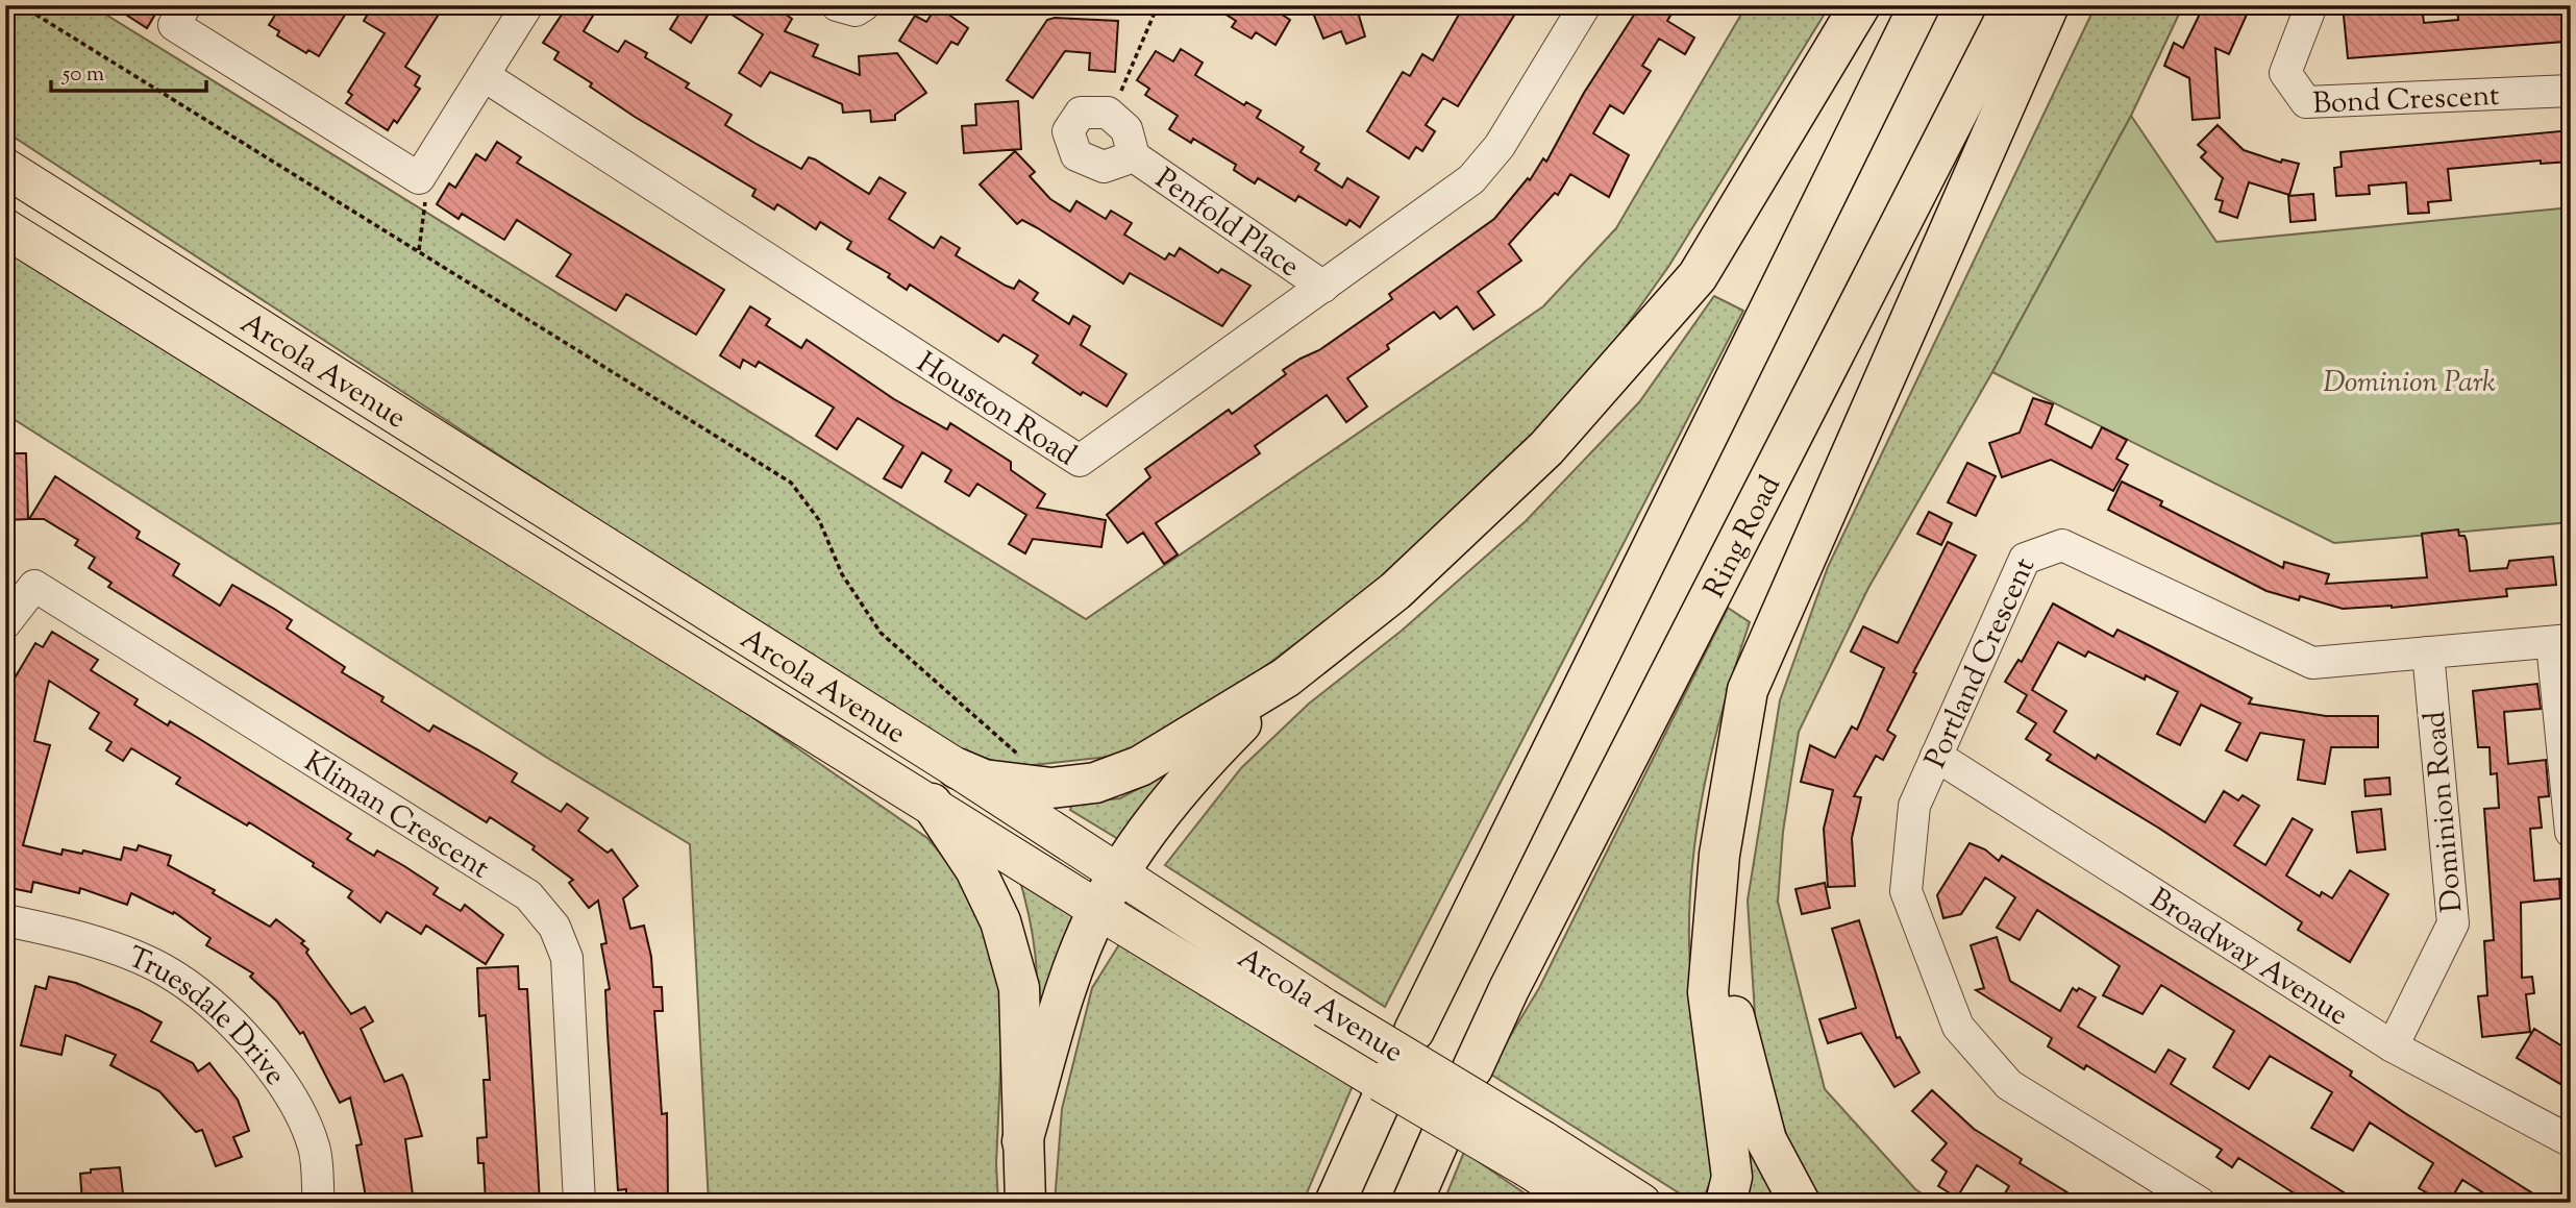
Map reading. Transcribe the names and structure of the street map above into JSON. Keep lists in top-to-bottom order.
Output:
{
  "streets": {
    "highway": ["Ring Road"],
    "main road": ["Arcola Avenue"],
    "street": [
      "Bond Crescent",
      "Penfold Place",
      "Houston Road",
      "Portland Crescent",
      "Dominion Road",
      "Kliman Crescent",
      "Broadway Avenue",
      "Truesdale Drive"
    ]
  },
  "crossings": [
    ["Penfold Place", "Houston Road"],
    ["Portland Crescent", "Dominion Road"],
    ["Portland Crescent", "Broadway Avenue"],
    ["Dominion Road", "Broadway Avenue"]
  ],
  "parks": ["Dominion Park"],
  "scale_bar": "50 m"
}
